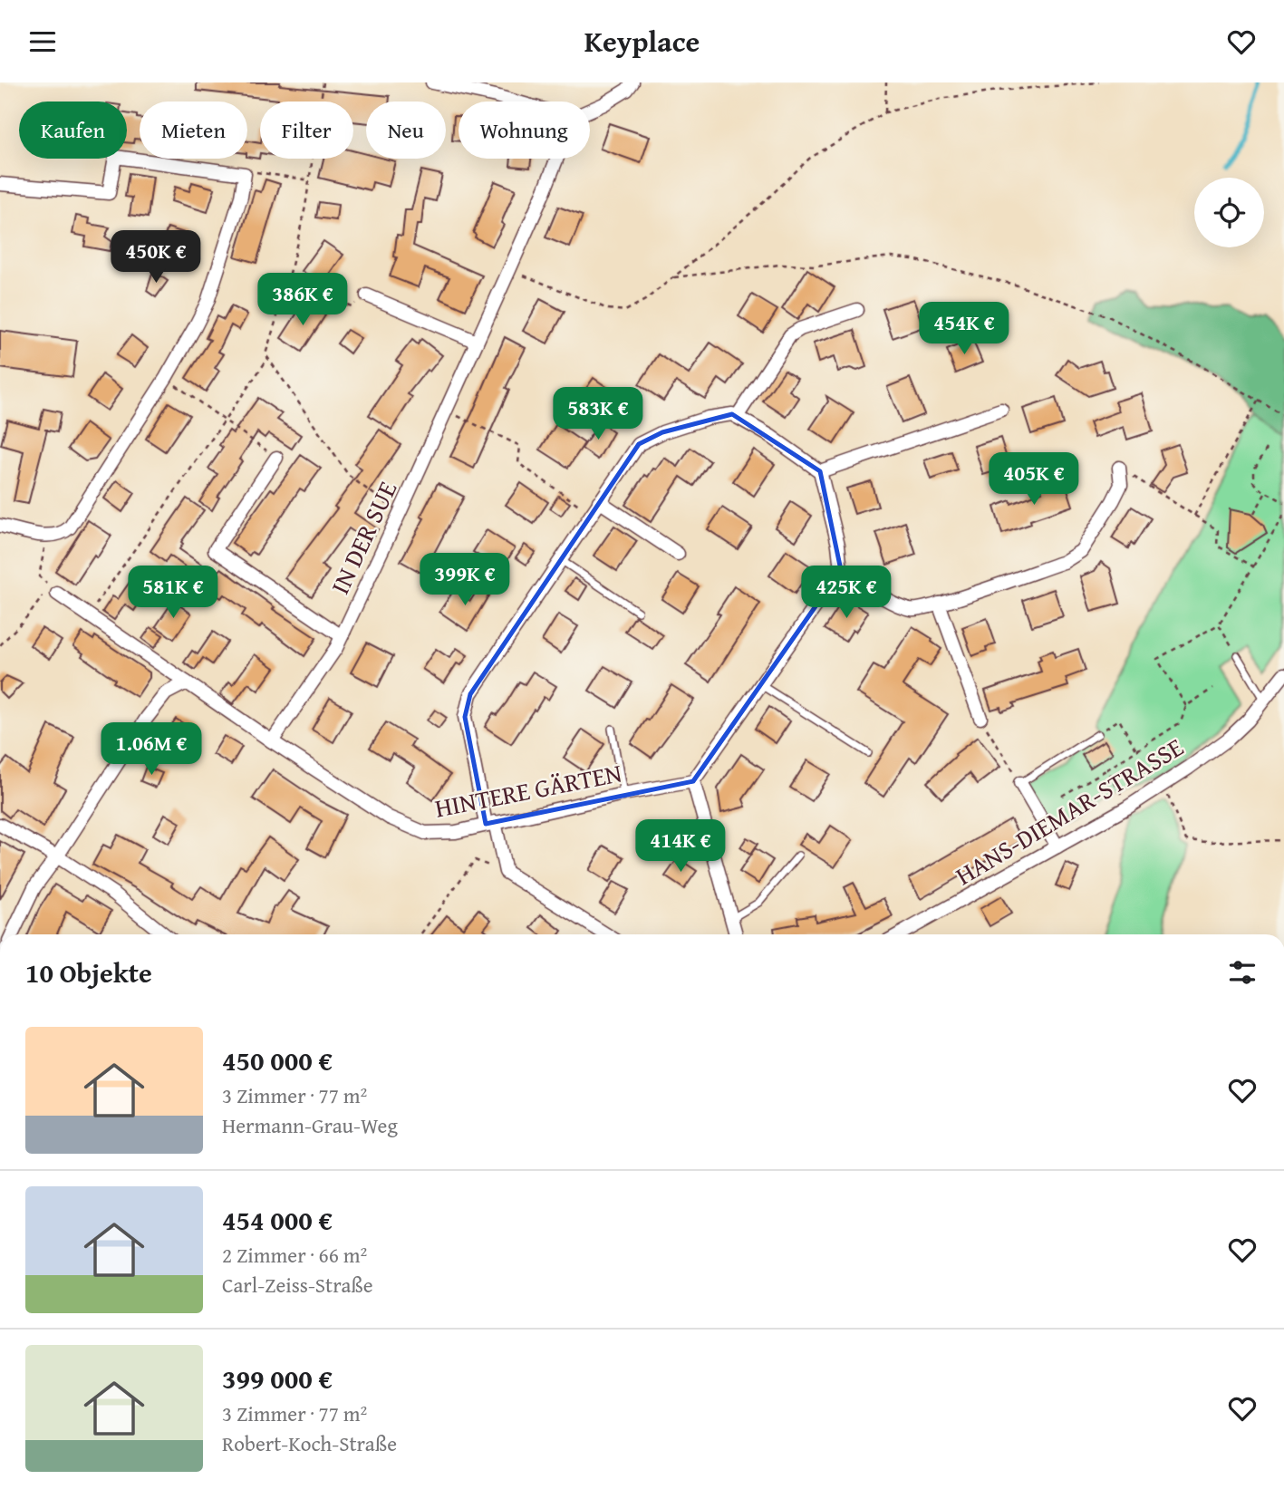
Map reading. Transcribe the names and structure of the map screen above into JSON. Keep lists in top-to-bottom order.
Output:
{
  "streets": {
    "street": ["IN DER SUE", "HINTERE GÄRTEN", "HANS-DIEMAR-STRASSE"]
  },
  "crossings": [
    ["IN DER SUE", "HINTERE GÄRTEN"]
  ],
  "page": {
    "header": "Keyplace",
    "chip": [
      "Kaufen",
      "Mieten",
      "Filter",
      "Neu",
      "Wohnung"
    ],
    "price": [
      "450K €",
      "386K €",
      "454K €",
      "583K €",
      "405K €",
      "399K €",
      "581K €",
      "425K €",
      "1.06M €",
      "414K €"
    ],
    "heading": "10 Objekte",
    "list": [
      {
        "name": "450 000 €",
        "note": "3 Zimmer · 77 m² · Hermann-Grau-Weg"
      },
      {
        "name": "454 000 €",
        "note": "2 Zimmer · 66 m² · Carl-Zeiss-Straße"
      },
      {
        "name": "399 000 €",
        "note": "3 Zimmer · 77 m² · Robert-Koch-Straße"
      }
    ]
  }
}
